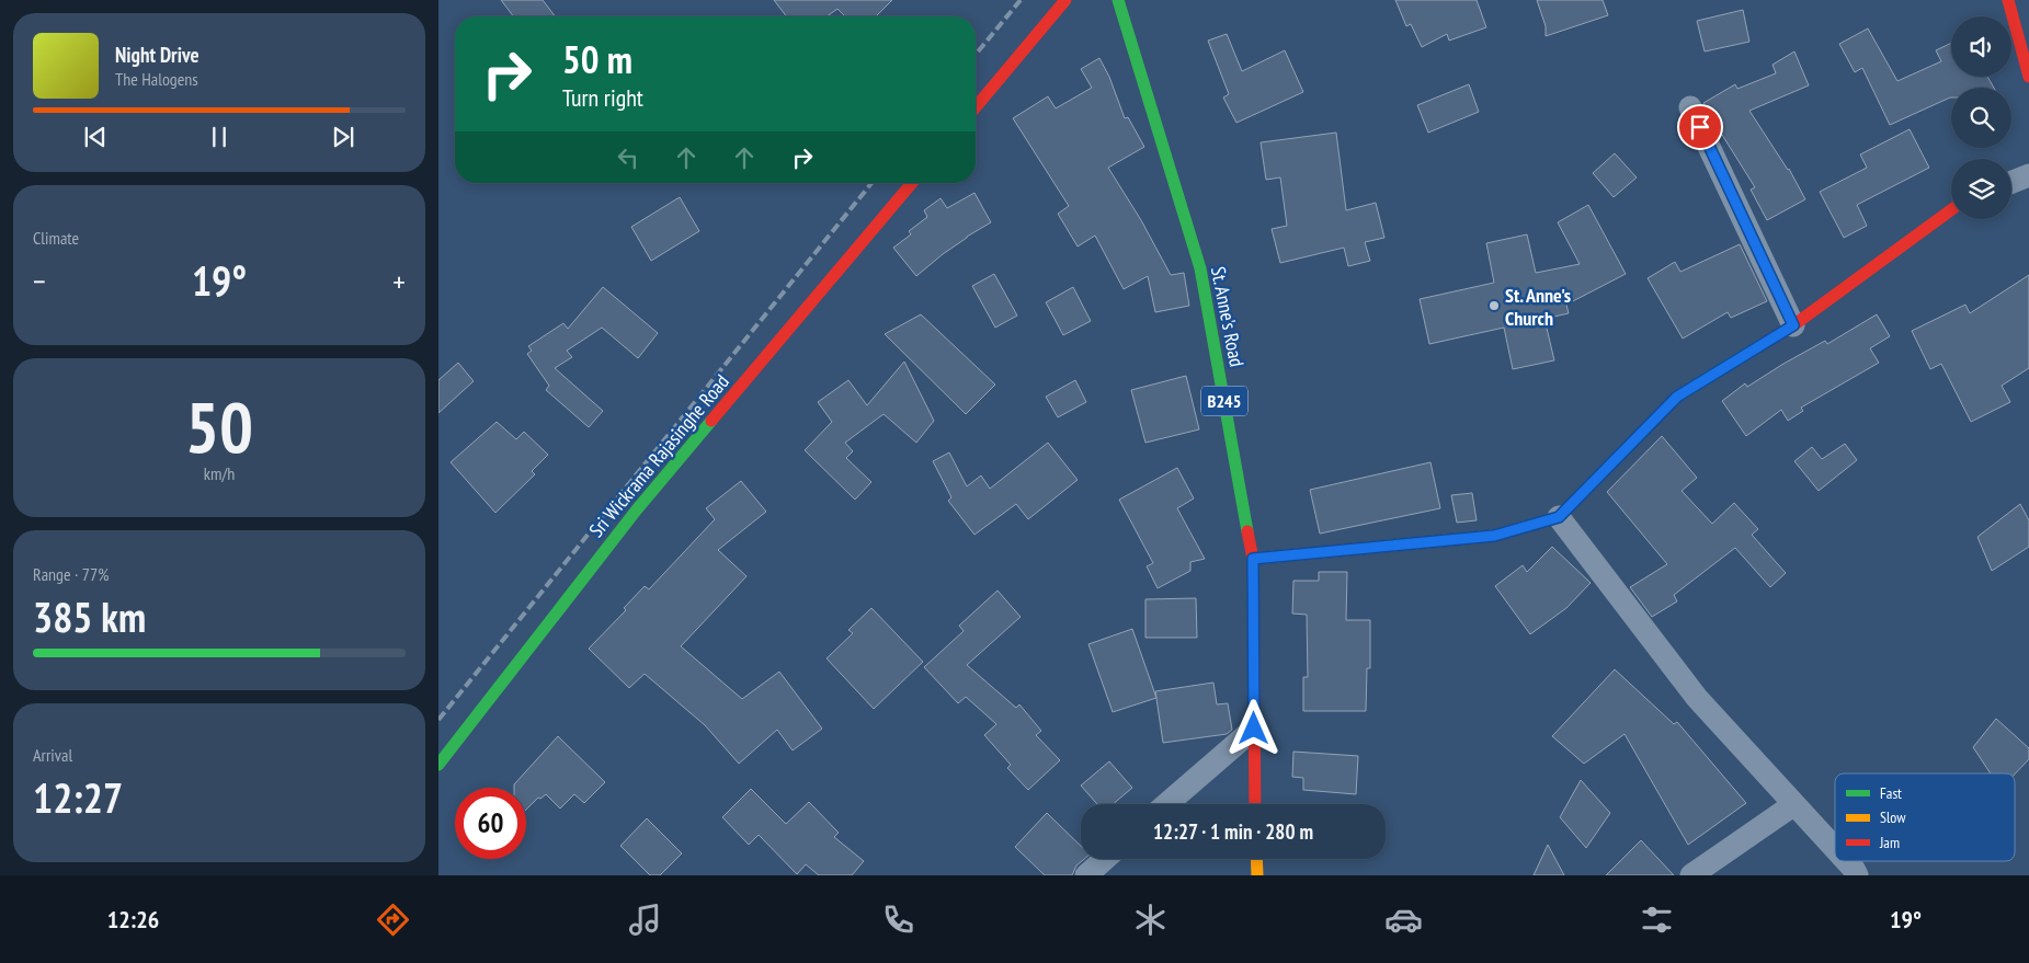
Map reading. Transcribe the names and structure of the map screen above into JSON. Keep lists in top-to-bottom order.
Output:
{
  "streets": {
    "street": ["St. Anne's Road", "B245", "Sri Wickrama Rajasinghe Road"]
  },
  "places": ["St. Anne's Church"],
  "legend": ["Fast", "Slow", "Jam"],
  "page": {
    "turn": ["50 m", "Turn right"],
    "song": ["Night Drive", "The Halogens"],
    "tile": [
      "Climate",
      ["50", "km/h"],
      ["Range · 77%", "385 km"],
      ["Arrival", "12:27"]
    ],
    "heat": ["−", "19°", "+"],
    "limit": "60",
    "trip": "12:27 · 1 min · 280 m",
    "tabs": ["12:26", "19°"]
  }
}
